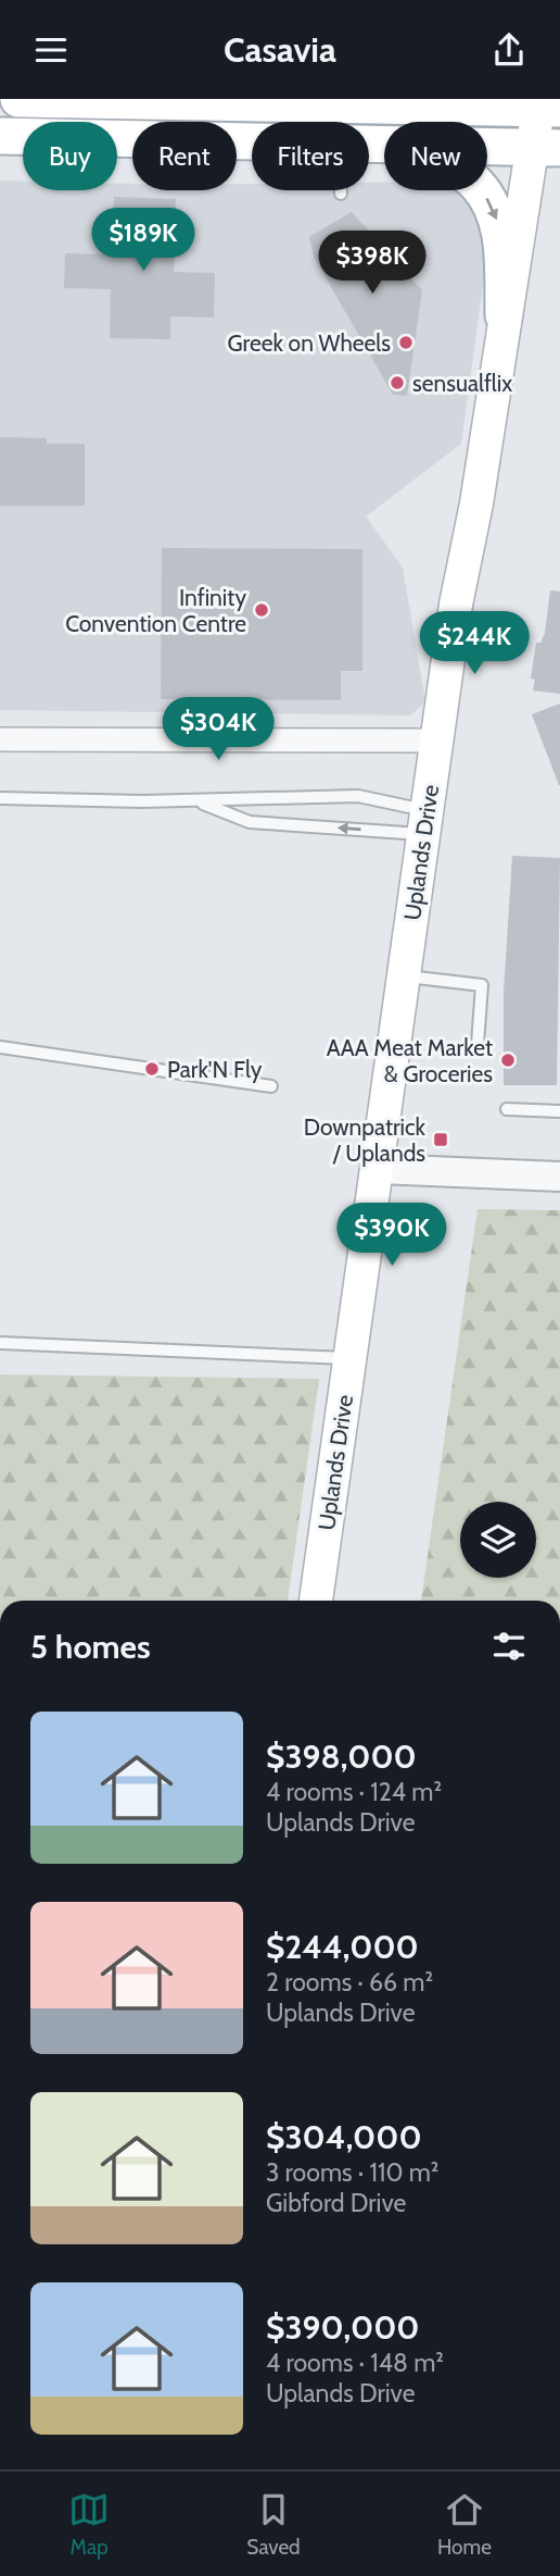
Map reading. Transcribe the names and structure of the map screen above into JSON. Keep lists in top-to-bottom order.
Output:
{
  "streets": {
    "main road": ["Uplands Drive"]
  },
  "places": {
    "other": [
      "Greek on Wheels",
      "sensualflix",
      "Infinity Convention Centre",
      "AAA Meat Market & Groceries",
      "Park'N Fly"
    ],
    "transit": ["Downpatrick / Uplands"]
  },
  "page": {
    "header": "Casavia",
    "chip": [
      "Buy",
      "Rent",
      "Filters",
      "New"
    ],
    "price": [
      "$189K",
      "$398K",
      "$244K",
      "$304K",
      "$390K"
    ],
    "heading": "5 homes",
    "list": [
      {
        "name": "$398,000",
        "note": "4 rooms · 124 m² · Uplands Drive"
      },
      {
        "name": "$244,000",
        "note": "2 rooms · 66 m² · Uplands Drive"
      },
      {
        "name": "$304,000",
        "note": "3 rooms · 110 m² · Gibford Drive"
      },
      {
        "name": "$390,000",
        "note": "4 rooms · 148 m² · Uplands Drive"
      }
    ],
    "tabs": ["Map", "Saved", "Home"]
  }
}
